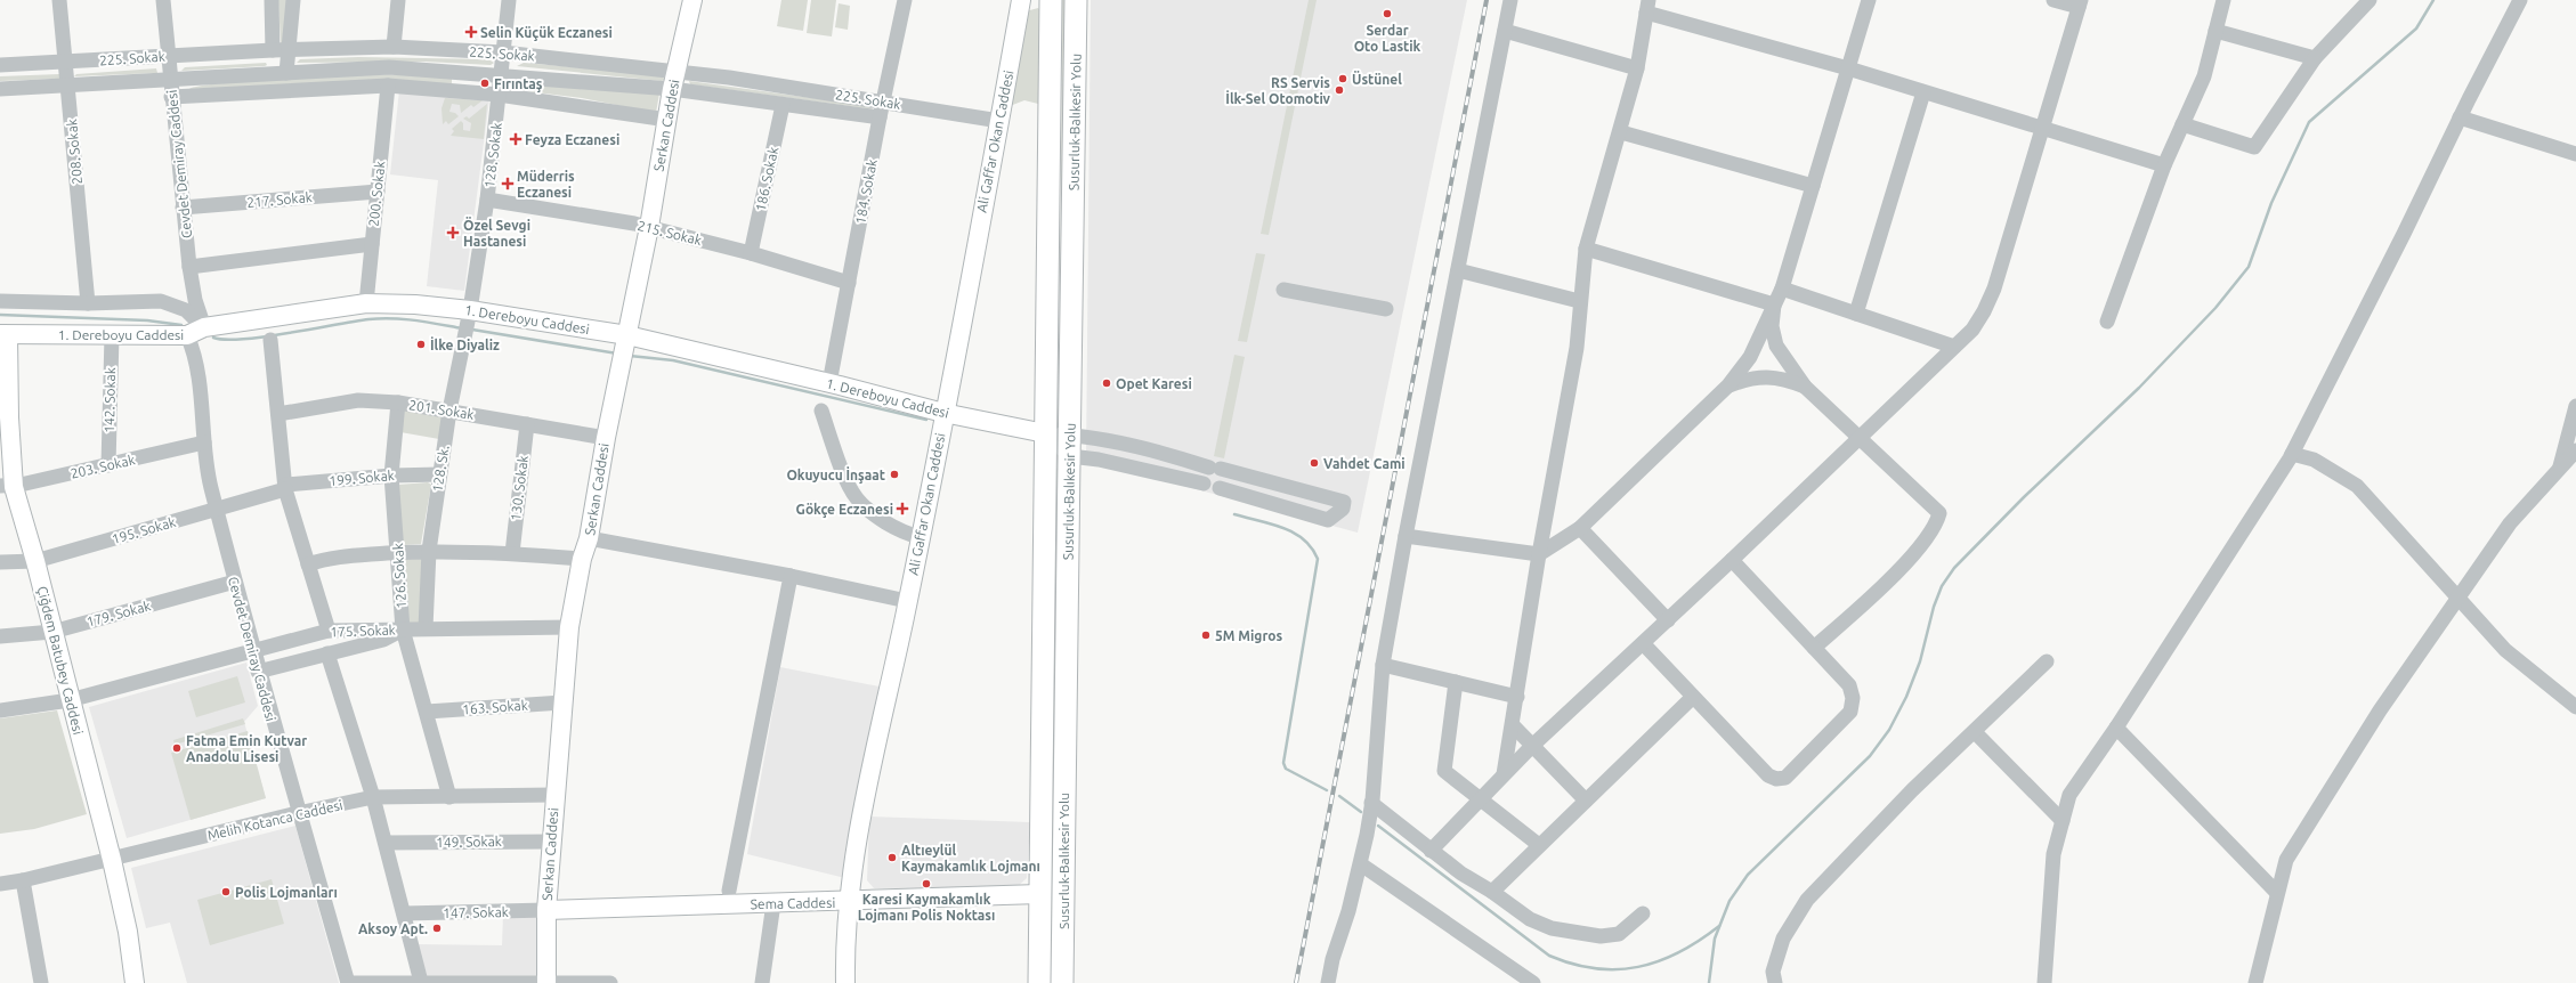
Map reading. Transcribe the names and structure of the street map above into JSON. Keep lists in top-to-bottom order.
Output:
{
  "streets": {
    "highway": ["Susurluk-Balıkesir Yolu"],
    "main road": [
      "Serkan Caddesi",
      "Ali Gaffar Okan Caddesi",
      "1. Dereboyu Caddesi",
      "Çiğdem Batubey Caddesi",
      "Sema Caddesi"
    ],
    "street": [
      "225. Sokak",
      "208. Sokak",
      "128. Sokak",
      "Cevdet Demiray Caddesi",
      "186. Sokak",
      "184. Sokak",
      "200. Sokak",
      "217. Sokak",
      "215. Sokak",
      "142. Sokak",
      "201. Sokak",
      "203. Sokak",
      "128. Sk.",
      "199. Sokak",
      "130. Sokak",
      "195. Sokak",
      "126. Sokak",
      "179. Sokak",
      "175. Sokak",
      "163. Sokak",
      "Melih Kotanca Caddesi",
      "149. Sokak",
      "147. Sokak"
    ]
  },
  "crossings": [
    ["225. Sokak", "Serkan Caddesi"],
    ["225. Sokak", "Ali Gaffar Okan Caddesi"],
    ["225. Sokak", "208. Sokak"],
    ["225. Sokak", "128. Sokak"],
    ["225. Sokak", "Cevdet Demiray Caddesi"],
    ["225. Sokak", "186. Sokak"],
    ["225. Sokak", "184. Sokak"],
    ["Susurluk-Balıkesir Yolu", "1. Dereboyu Caddesi"],
    ["Susurluk-Balıkesir Yolu", "Sema Caddesi"],
    ["Serkan Caddesi", "215. Sokak"],
    ["Serkan Caddesi", "1. Dereboyu Caddesi"],
    ["Serkan Caddesi", "201. Sokak"],
    ["Serkan Caddesi", "175. Sokak"],
    ["Serkan Caddesi", "163. Sokak"],
    ["Serkan Caddesi", "Melih Kotanca Caddesi"],
    ["Serkan Caddesi", "149. Sokak"],
    ["Serkan Caddesi", "Sema Caddesi"],
    ["Serkan Caddesi", "147. Sokak"],
    ["Ali Gaffar Okan Caddesi", "1. Dereboyu Caddesi"],
    ["Ali Gaffar Okan Caddesi", "Sema Caddesi"],
    ["128. Sokak", "215. Sokak"],
    ["128. Sokak", "1. Dereboyu Caddesi"],
    ["128. Sokak", "128. Sk."],
    ["Cevdet Demiray Caddesi", "217. Sokak"],
    ["Cevdet Demiray Caddesi", "1. Dereboyu Caddesi"],
    ["Cevdet Demiray Caddesi", "203. Sokak"],
    ["Cevdet Demiray Caddesi", "195. Sokak"],
    ["Cevdet Demiray Caddesi", "179. Sokak"],
    ["Cevdet Demiray Caddesi", "175. Sokak"],
    ["Cevdet Demiray Caddesi", "Melih Kotanca Caddesi"],
    ["186. Sokak", "215. Sokak"],
    ["184. Sokak", "215. Sokak"],
    ["184. Sokak", "1. Dereboyu Caddesi"],
    ["200. Sokak", "217. Sokak"],
    ["200. Sokak", "1. Dereboyu Caddesi"],
    ["1. Dereboyu Caddesi", "142. Sokak"],
    ["1. Dereboyu Caddesi", "128. Sk."],
    ["1. Dereboyu Caddesi", "Çiğdem Batubey Caddesi"],
    ["142. Sokak", "203. Sokak"],
    ["201. Sokak", "128. Sk."],
    ["201. Sokak", "130. Sokak"],
    ["201. Sokak", "126. Sokak"],
    ["203. Sokak", "Çiğdem Batubey Caddesi"],
    ["128. Sk.", "199. Sokak"],
    ["128. Sk.", "175. Sokak"],
    ["199. Sokak", "195. Sokak"],
    ["199. Sokak", "126. Sokak"],
    ["195. Sokak", "Çiğdem Batubey Caddesi"],
    ["126. Sokak", "175. Sokak"],
    ["126. Sokak", "163. Sokak"],
    ["126. Sokak", "Melih Kotanca Caddesi"],
    ["179. Sokak", "Çiğdem Batubey Caddesi"],
    ["175. Sokak", "Çiğdem Batubey Caddesi"],
    ["Çiğdem Batubey Caddesi", "Melih Kotanca Caddesi"],
    ["Sema Caddesi", "147. Sokak"]
  ],
  "places": {
    "other": [
      "Serdar Oto Lastik",
      "Üstünel",
      "Fırıntaş",
      "RS Servis İlk-Sel Otomotiv",
      "İlke Diyaliz",
      "Opet Karesi",
      "Vahdet Cami",
      "Okuyucu İnşaat",
      "5M Migros",
      "Fatma Emin Kutvar Anadolu Lisesi",
      "Altıeylül Kaymakamlık Lojmanı",
      "Karesi Kaymakamlık Lojmanı Polis Noktası",
      "Polis Lojmanları",
      "Aksoy Apt."
    ],
    "health": [
      "Selin Küçük Eczanesi",
      "Feyza Eczanesi",
      "Müderris Eczanesi",
      "Özel Sevgi Hastanesi",
      "Gökçe Eczanesi"
    ]
  }
}
